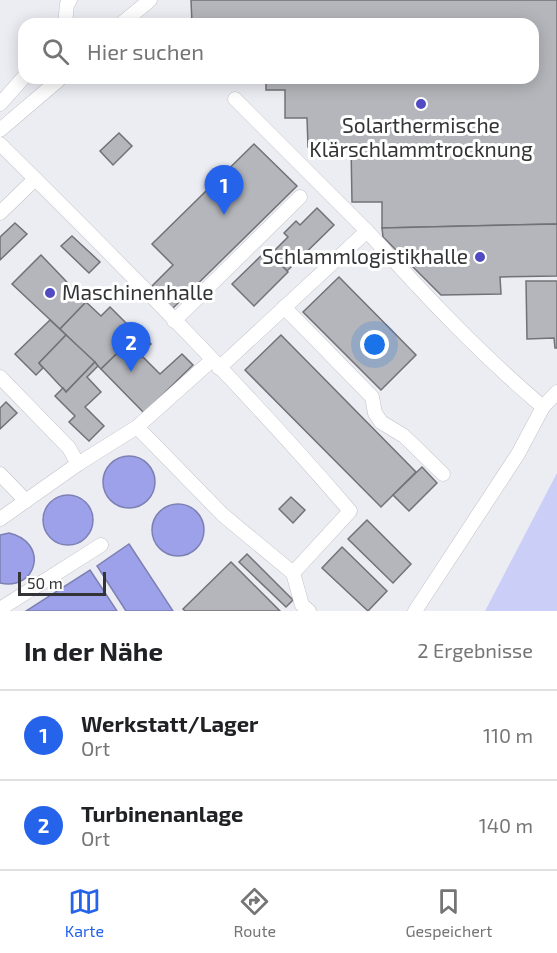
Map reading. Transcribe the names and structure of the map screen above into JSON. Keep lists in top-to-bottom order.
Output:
{
  "places": ["Solarthermische Klärschlammtrocknung", "Schlammlogistikhalle", "Maschinenhalle"],
  "scale_bar": "50 m",
  "page": {
    "search": "Hier suchen",
    "pins": ["1", "2"],
    "scale": "50 m",
    "heading": ["In der Nähe", "2 Ergebnisse"],
    "list": [
      {
        "mark": "1",
        "name": "Werkstatt/Lager",
        "note": "Ort",
        "value": "110 m"
      },
      {
        "mark": "2",
        "name": "Turbinenanlage",
        "note": "Ort",
        "value": "140 m"
      }
    ],
    "nav": ["Karte", "Route", "Gespeichert"]
  }
}
